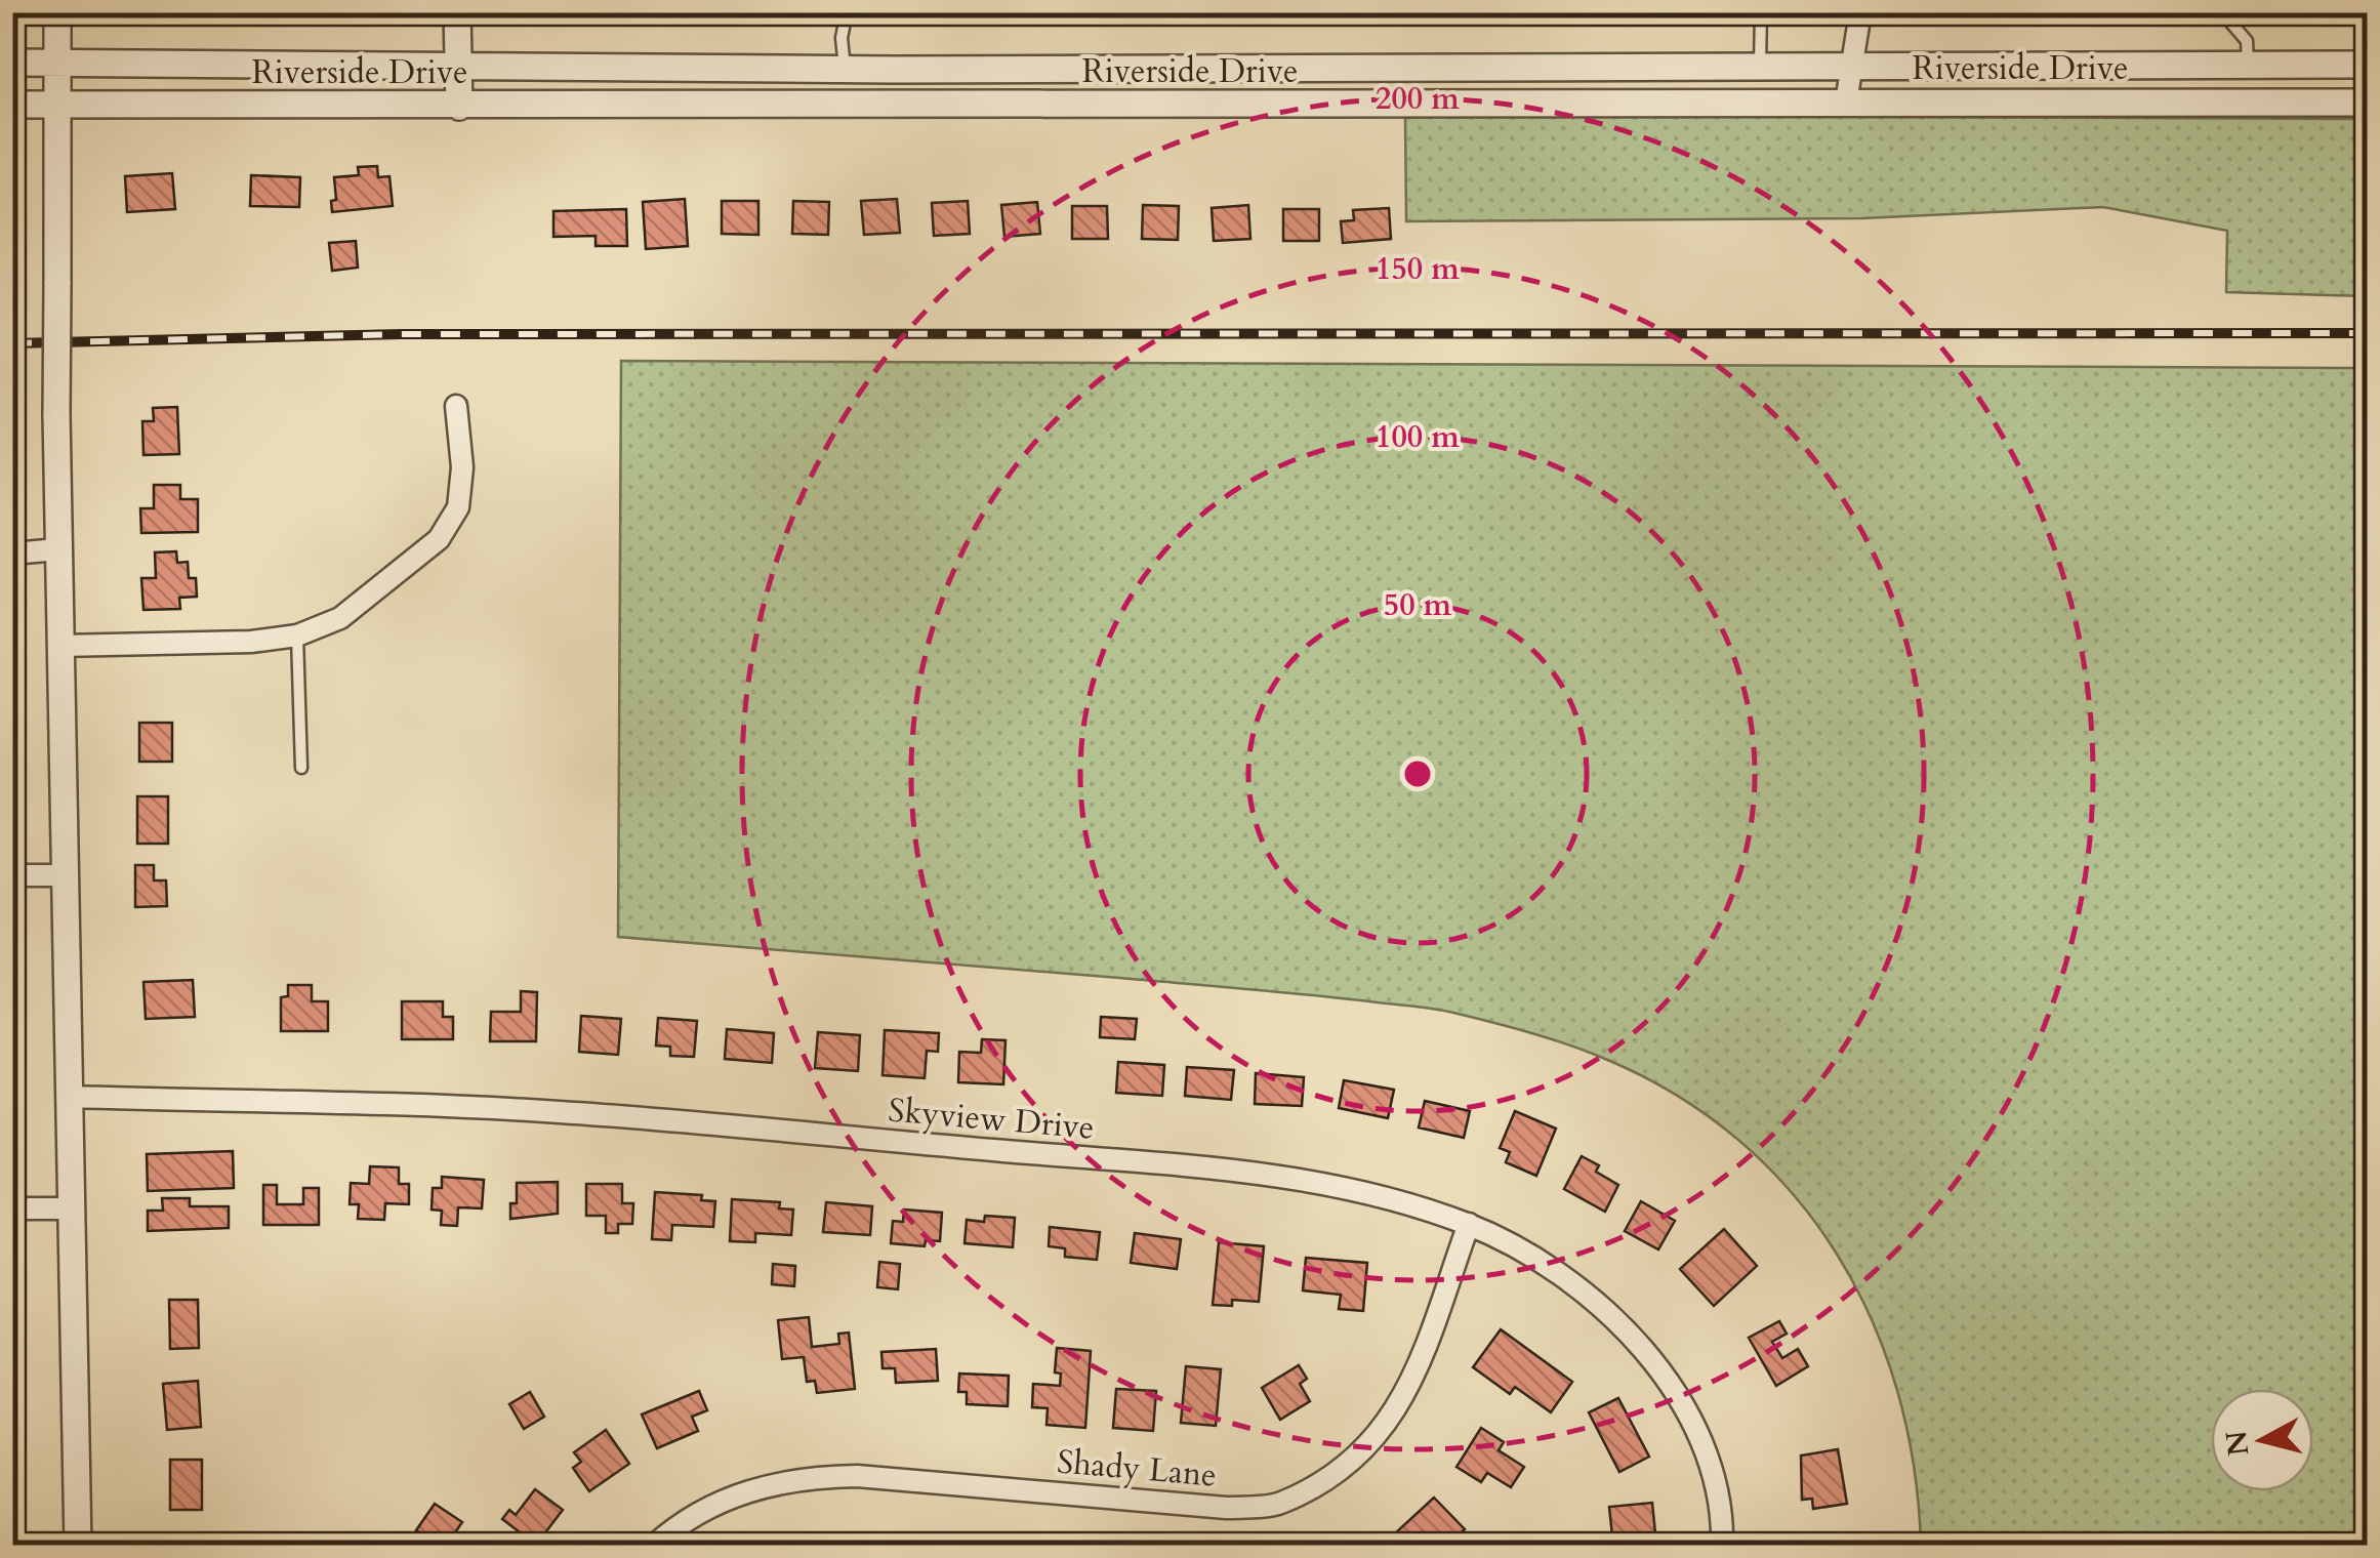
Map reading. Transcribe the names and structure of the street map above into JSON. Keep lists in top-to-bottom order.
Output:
{
  "streets": {
    "street": ["Riverside Drive", "Skyview Drive", "Shady Lane"]
  },
  "crossings": [
    ["Skyview Drive", "Shady Lane"]
  ],
  "north": "left",
  "rings": [
    "200 m",
    "150 m",
    "100 m",
    "50 m"
  ]
}
